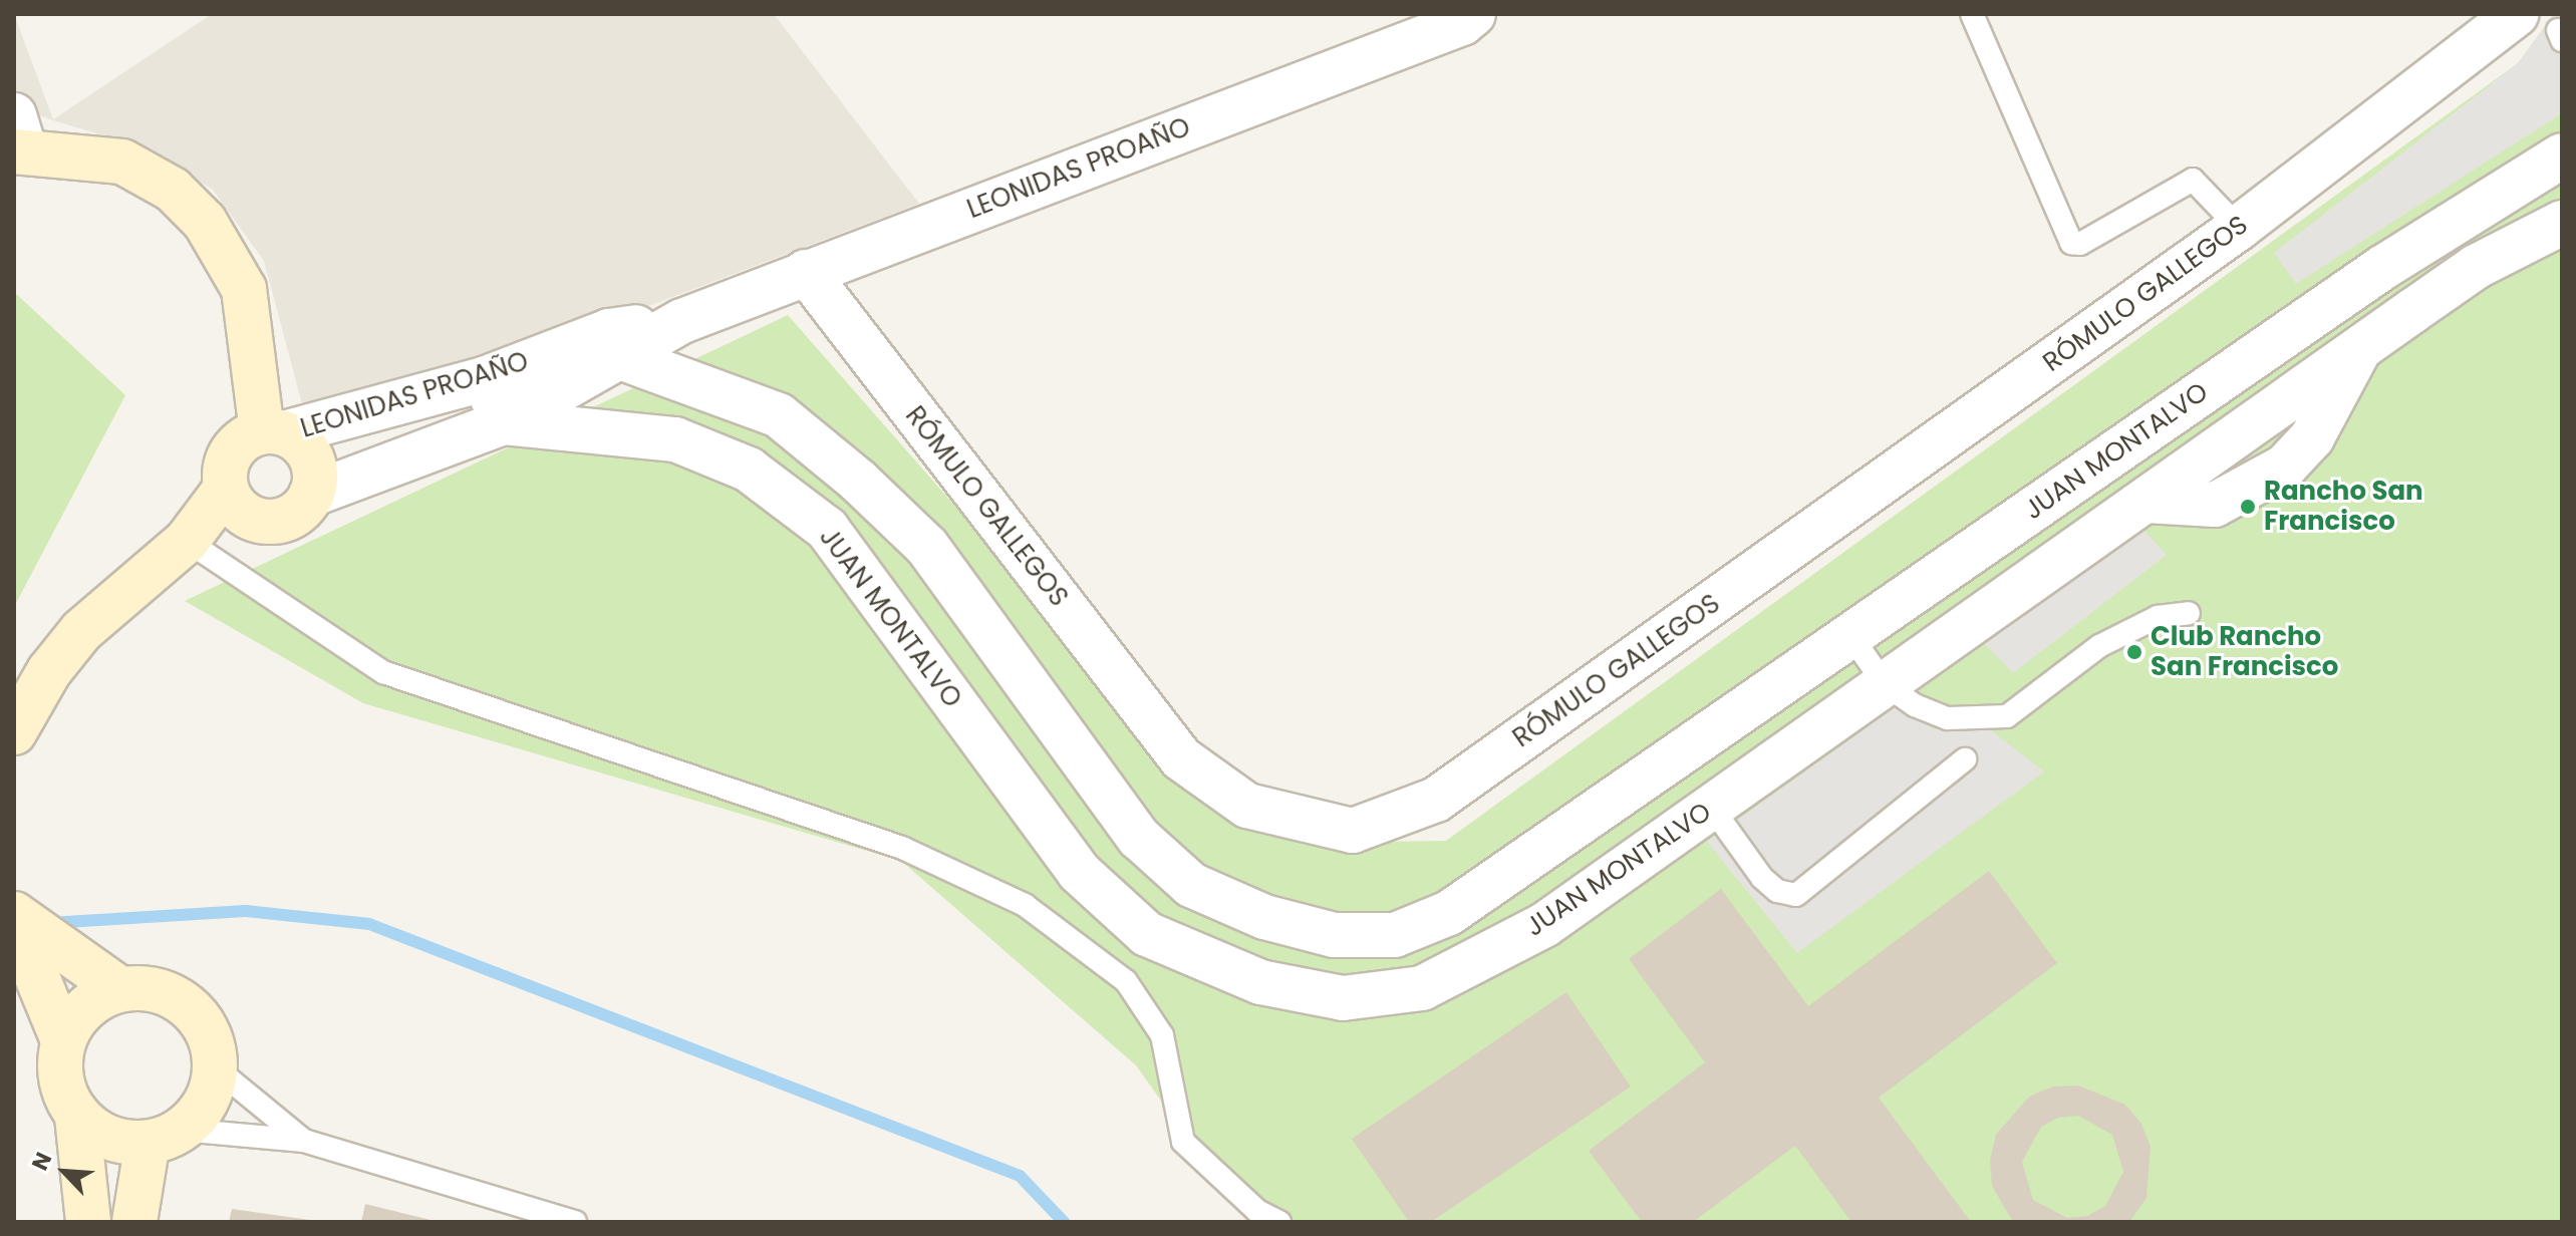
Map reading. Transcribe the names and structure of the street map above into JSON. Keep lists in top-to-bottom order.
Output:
{
  "streets": {
    "street": ["LEONIDAS PROAÑO", "RÓMULO GALLEGOS", "JUAN MONTALVO"]
  },
  "crossings": [
    ["LEONIDAS PROAÑO", "RÓMULO GALLEGOS"],
    ["LEONIDAS PROAÑO", "JUAN MONTALVO"]
  ],
  "places": ["Rancho San Francisco", "Club Rancho San Francisco"],
  "north": "top left"
}
